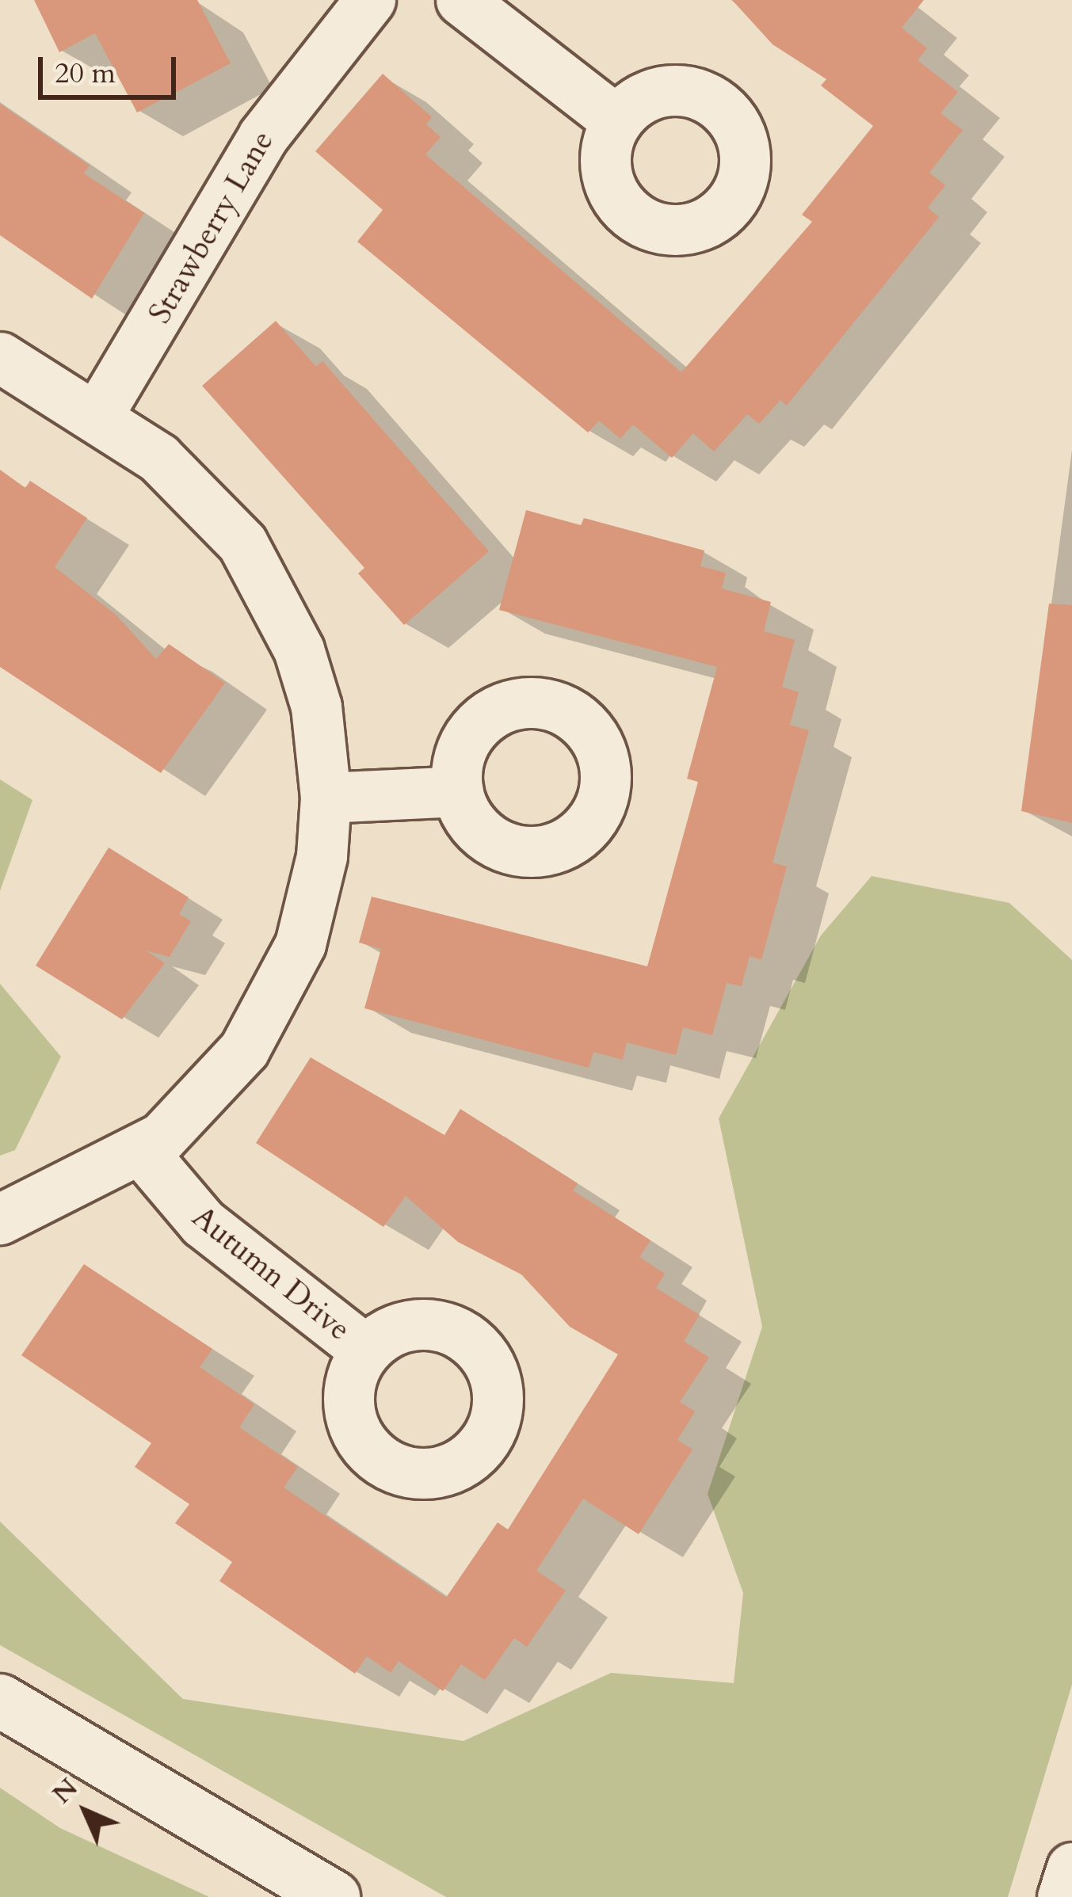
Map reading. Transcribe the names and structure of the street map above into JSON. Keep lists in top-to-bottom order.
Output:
{
  "streets": {
    "street": ["Strawberry Lane", "Autumn Drive"]
  },
  "scale_bar": "20 m",
  "north": "top left"
}
